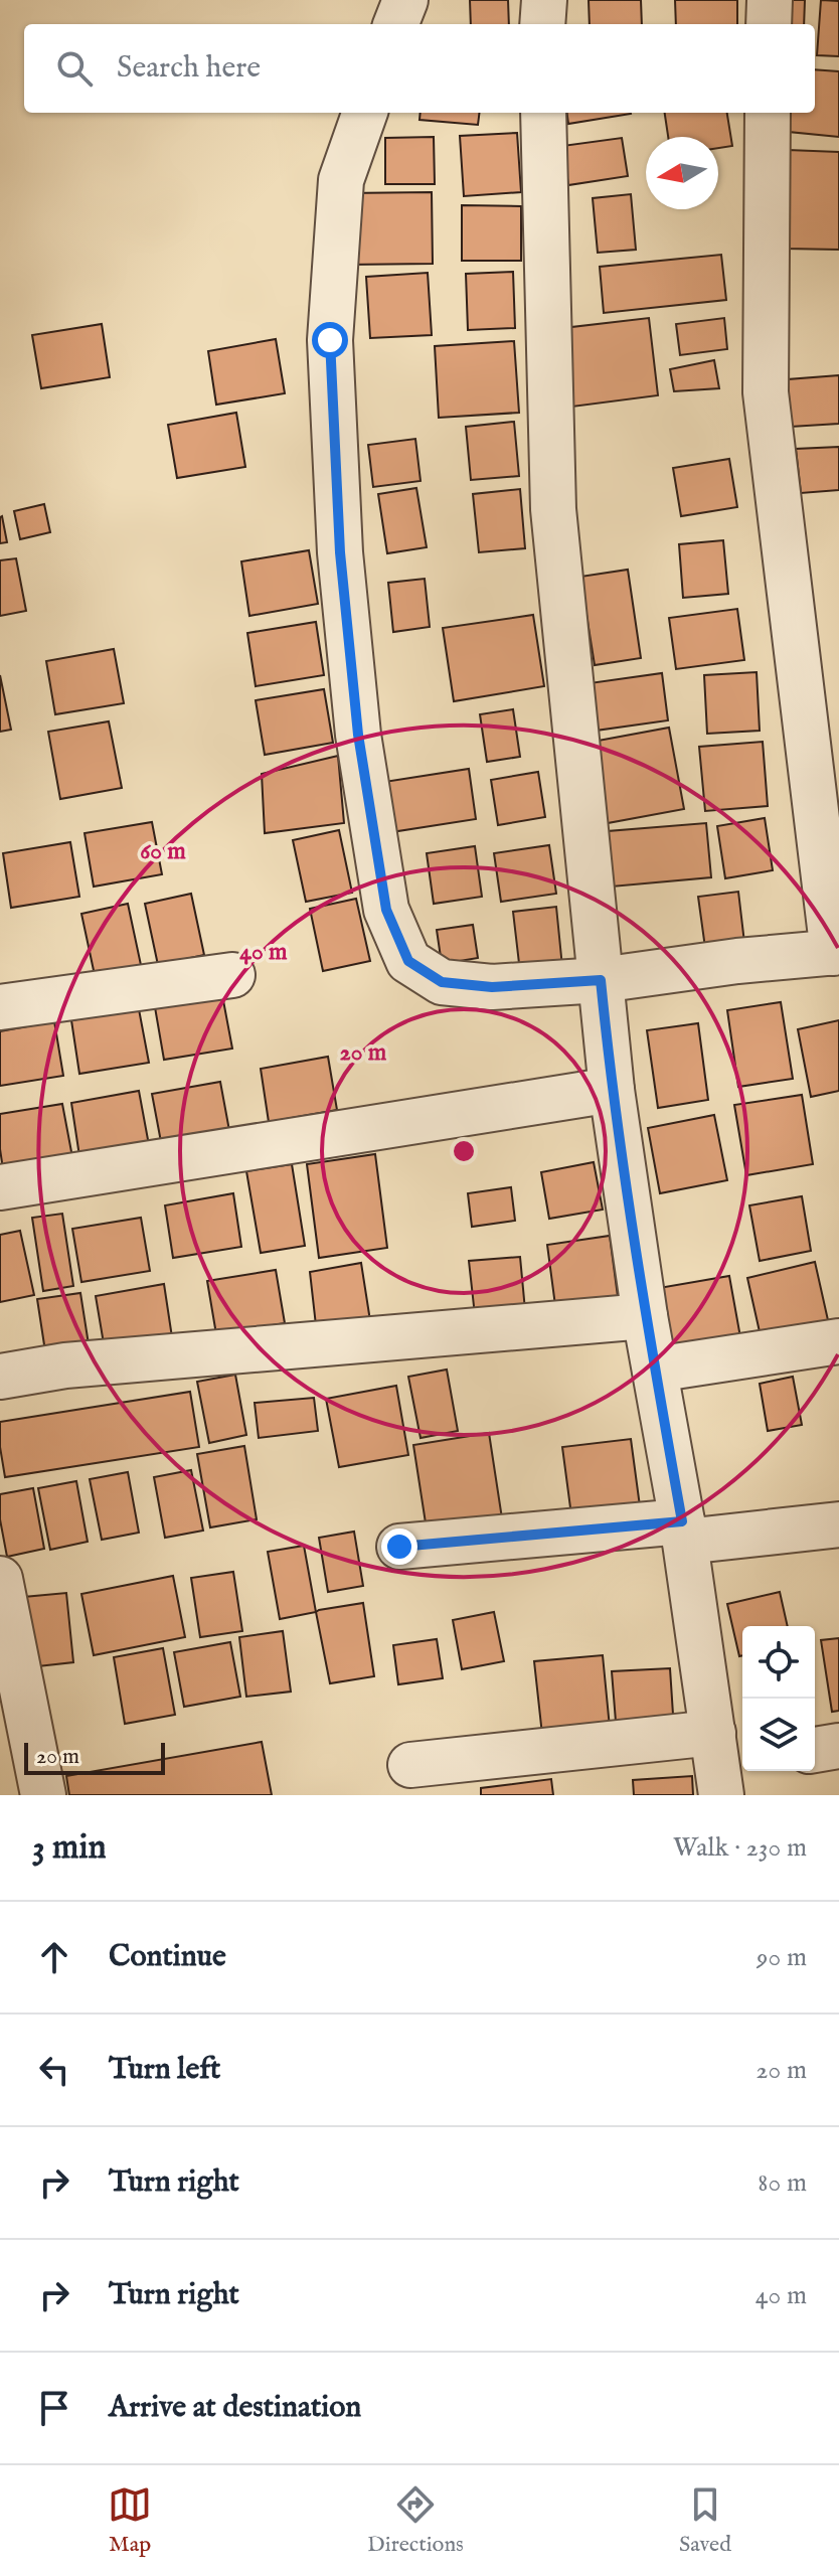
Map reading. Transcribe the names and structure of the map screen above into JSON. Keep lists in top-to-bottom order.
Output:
{
  "scale_bar": "20 m",
  "north": "left",
  "page": {
    "search": "Search here",
    "scale": "20 m",
    "heading": ["3 min", "Walk · 230 m"],
    "list": [
      ["Continue", "90 m"],
      ["Turn left", "20 m"],
      ["Turn right", "80 m"],
      ["Turn right", "40 m"],
      "Arrive at destination"
    ],
    "nav": ["Map", "Directions", "Saved"]
  },
  "rings": ["60 m", "40 m", "20 m"]
}
